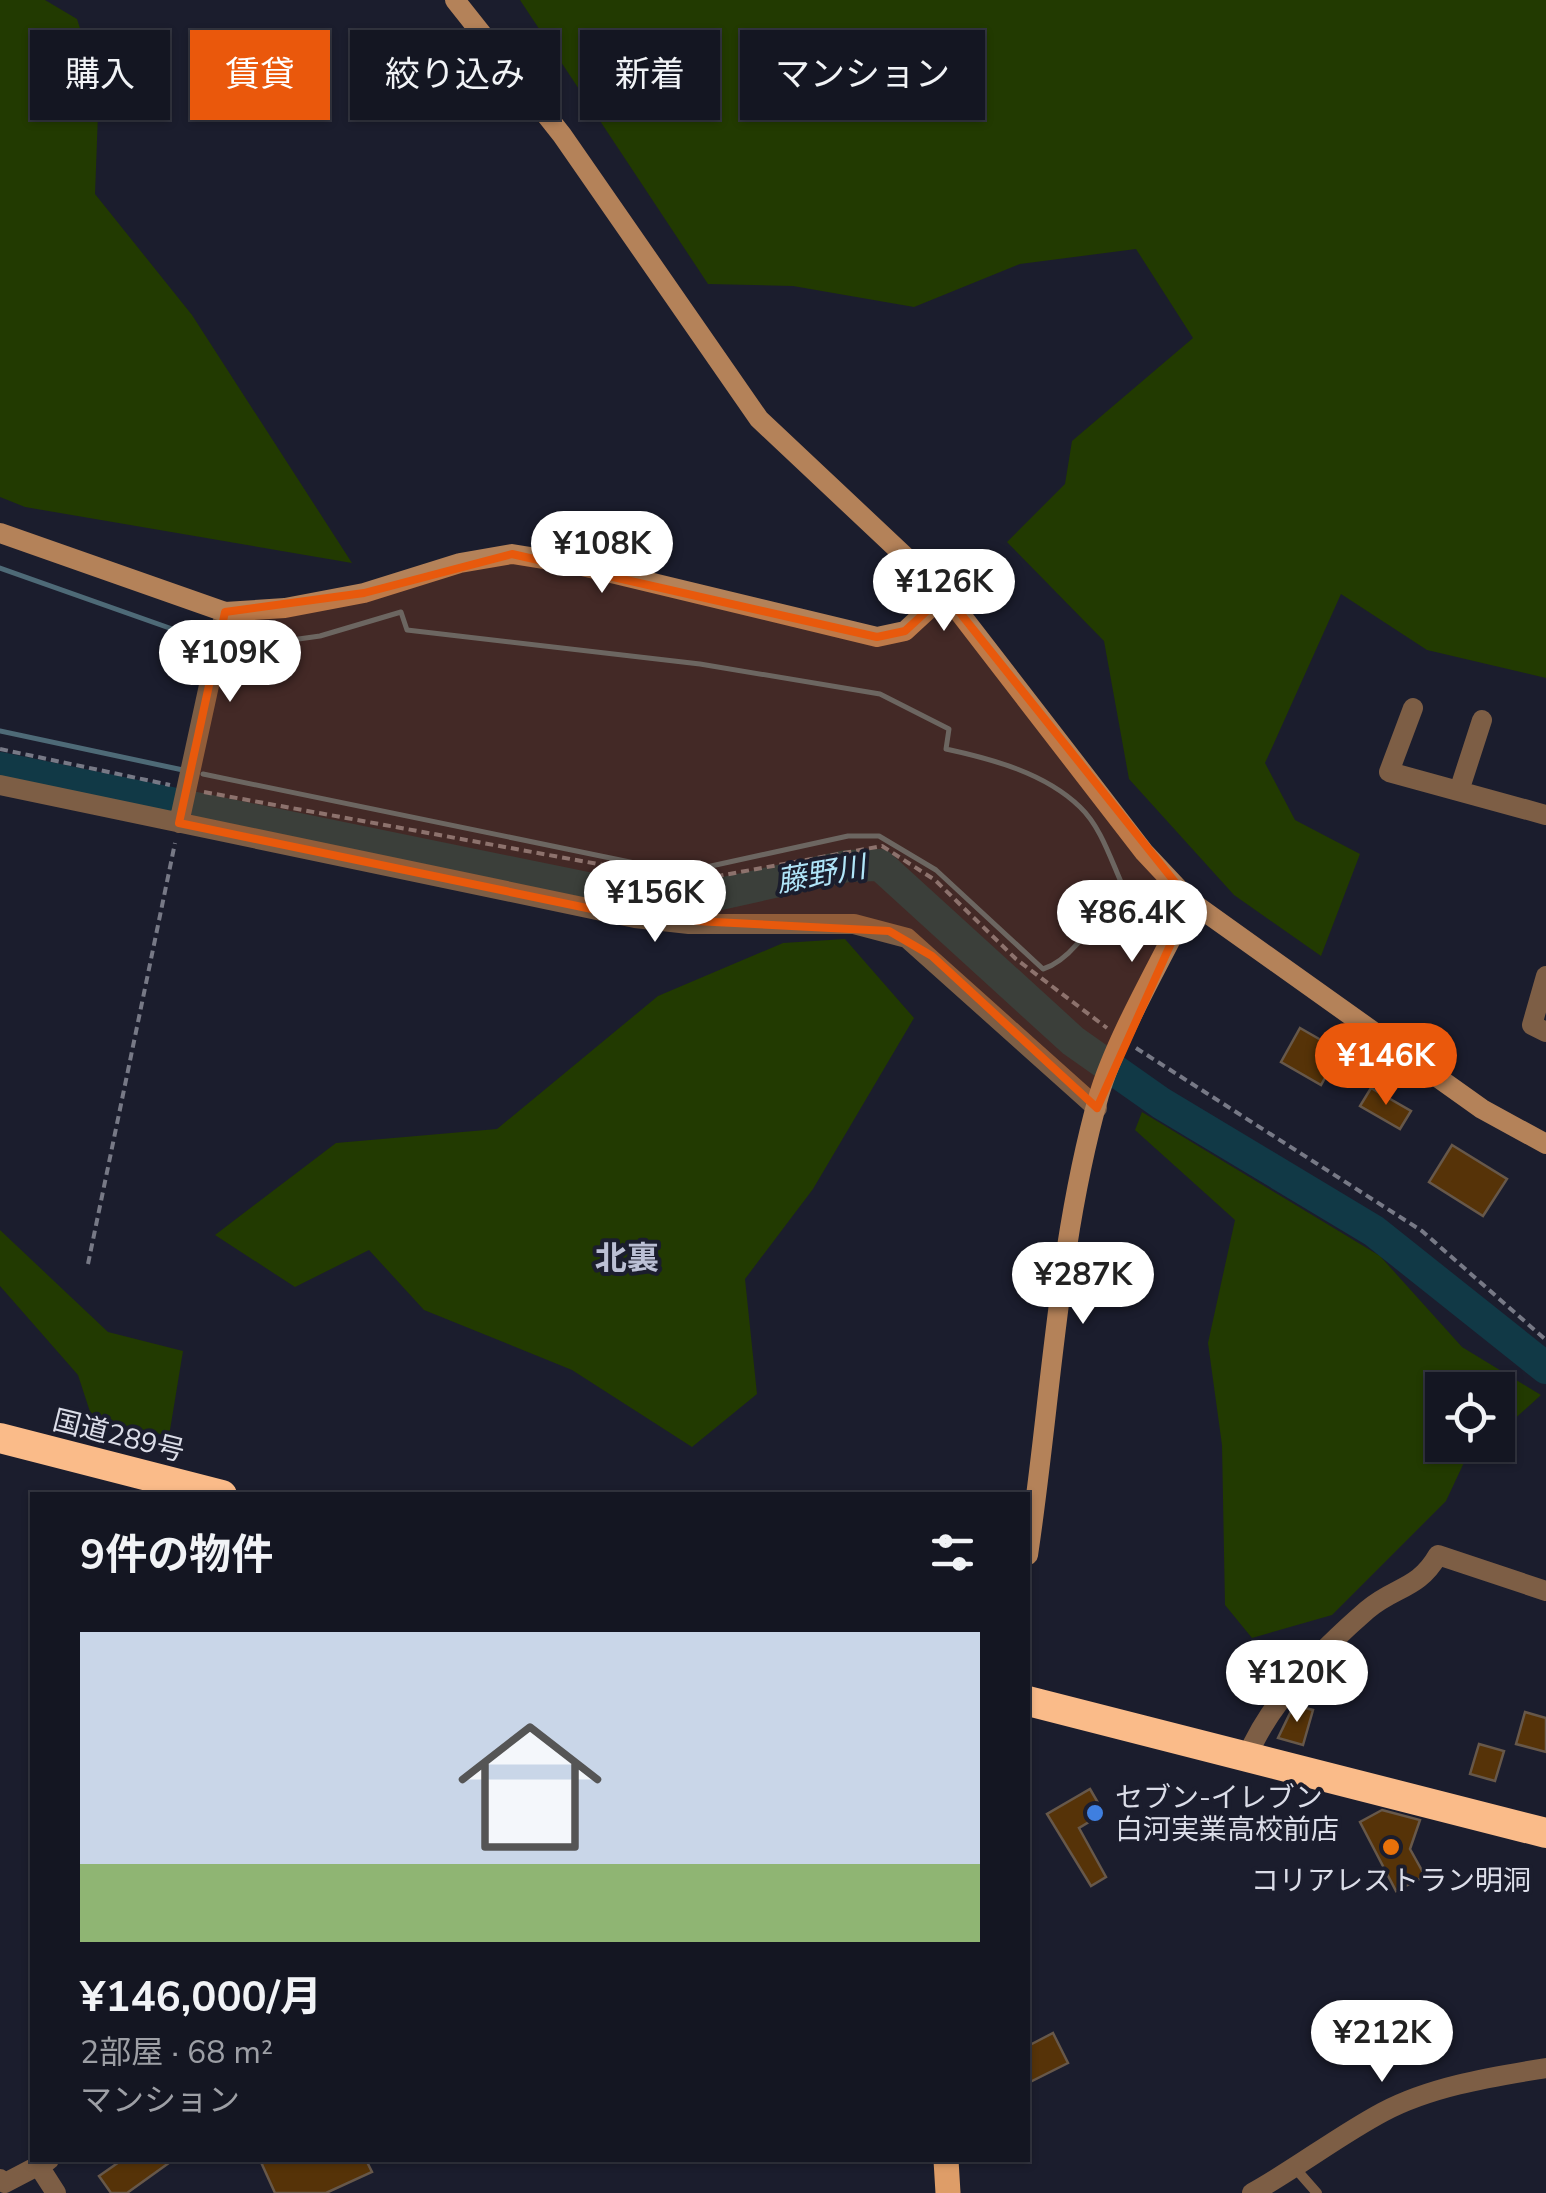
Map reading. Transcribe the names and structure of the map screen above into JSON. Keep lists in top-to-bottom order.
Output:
{
  "streets": {
    "highway": ["国道289号"]
  },
  "districts": ["北裏"],
  "water": ["藤野川"],
  "places": ["セブン-イレブン 白河実業高校前店", "コリアレストラン明洞"],
  "page": {
    "chip": [
      "購入",
      "賃貸",
      "絞り込み",
      "新着",
      "マンション"
    ],
    "price": [
      "¥108K",
      "¥126K",
      "¥109K",
      "¥156K",
      "¥86.4K",
      "¥146K",
      "¥287K",
      "¥120K",
      "¥212K"
    ],
    "heading": "9件の物件",
    "list": [
      {
        "name": "¥146,000/月",
        "note": "2部屋 · 68 m² · マンション"
      }
    ]
  }
}
